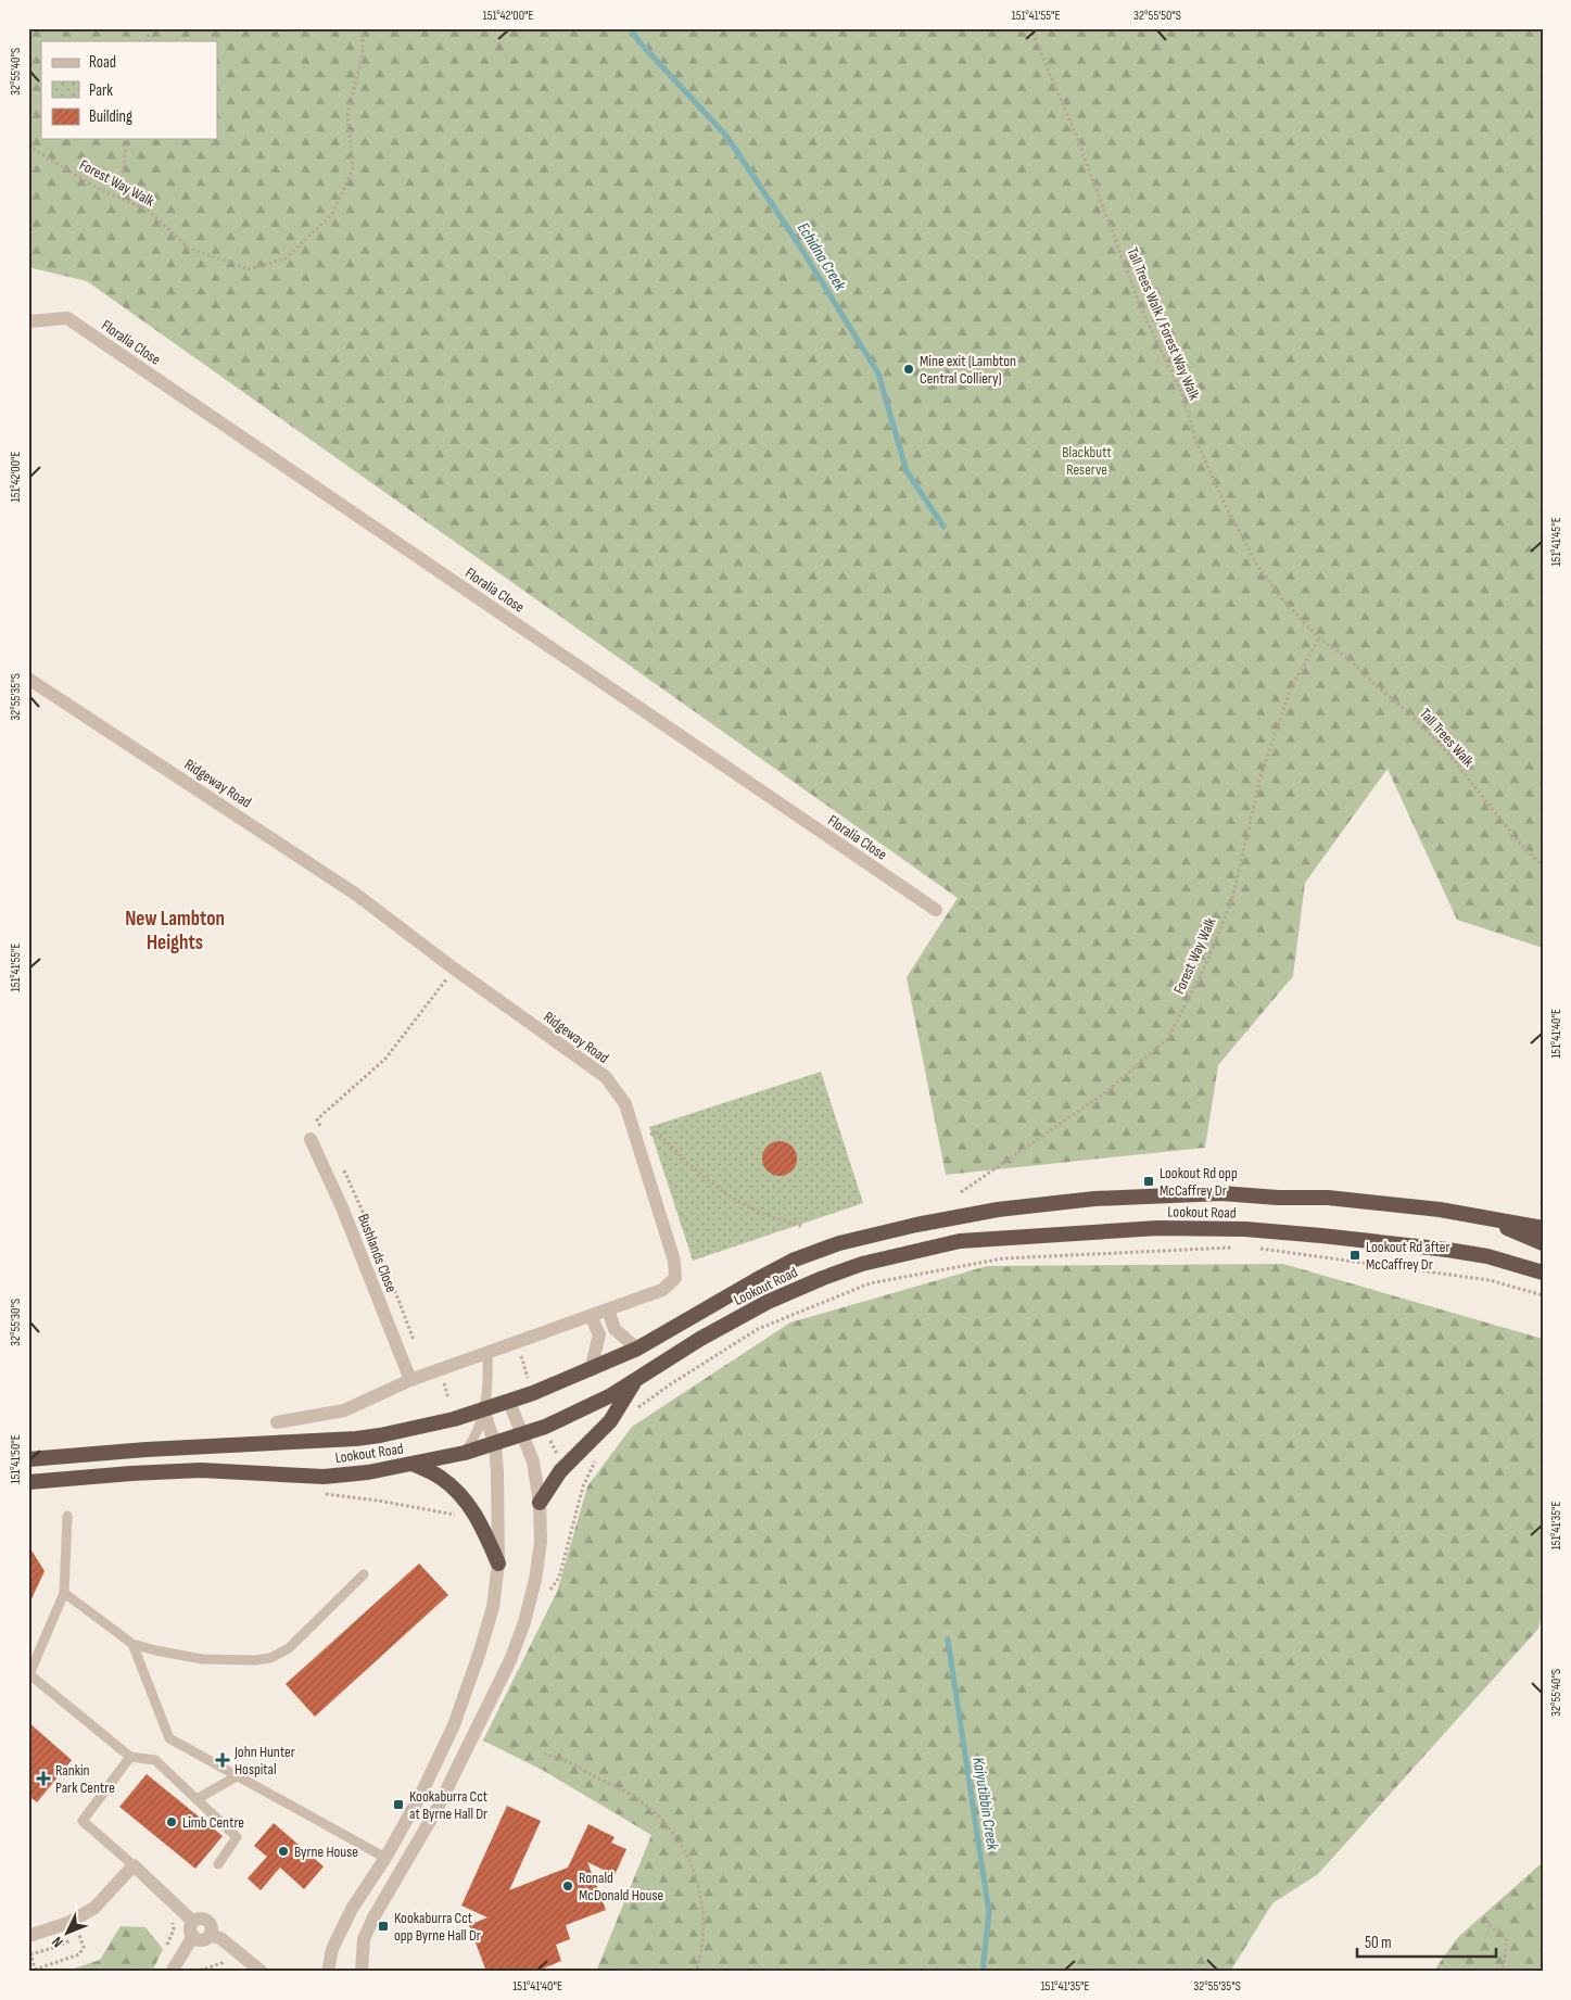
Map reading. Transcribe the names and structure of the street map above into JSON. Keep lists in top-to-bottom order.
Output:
{
  "streets": {
    "highway": ["Lookout Road"],
    "street": ["Floralia Close", "Ridgeway Road", "Bushlands Close"],
    "path": ["Forest Way Walk", "Tall Trees Walk / Forest Way Walk", "Tall Trees Walk"]
  },
  "crossings": [
    ["Forest Way Walk", "Tall Trees Walk / Forest Way Walk"],
    ["Forest Way Walk", "Tall Trees Walk"],
    ["Tall Trees Walk / Forest Way Walk", "Tall Trees Walk"],
    ["Ridgeway Road", "Bushlands Close"]
  ],
  "districts": ["New Lambton Heights"],
  "water": ["Echidna Creek", "Kaiyutibbin Creek"],
  "parks": ["Blackbutt Reserve"],
  "places": {
    "other": [
      "Mine exit (Lambton Central Colliery)",
      "Limb Centre",
      "Byrne House",
      "Ronald McDonald House"
    ],
    "transit": [
      "Lookout Rd opp McCaffrey Dr",
      "Lookout Rd after McCaffrey Dr",
      "Kookaburra Cct at Byrne Hall Dr",
      "Kookaburra Cct opp Byrne Hall Dr"
    ],
    "health": ["John Hunter Hospital", "Rankin Park Centre"]
  },
  "legend": ["Road", "Park", "Building"],
  "scale_bar": "50 m",
  "north": "bottom left",
  "coordinates": [
    "151°42'00\"E",
    "151°41'55\"E",
    "32°55'50\"S",
    "32°55'40\"S",
    "151°41'45\"E",
    "32°55'35\"S",
    "151°41'40\"E",
    "32°55'30\"S",
    "151°41'50\"E",
    "151°41'35\"E"
  ]
}
